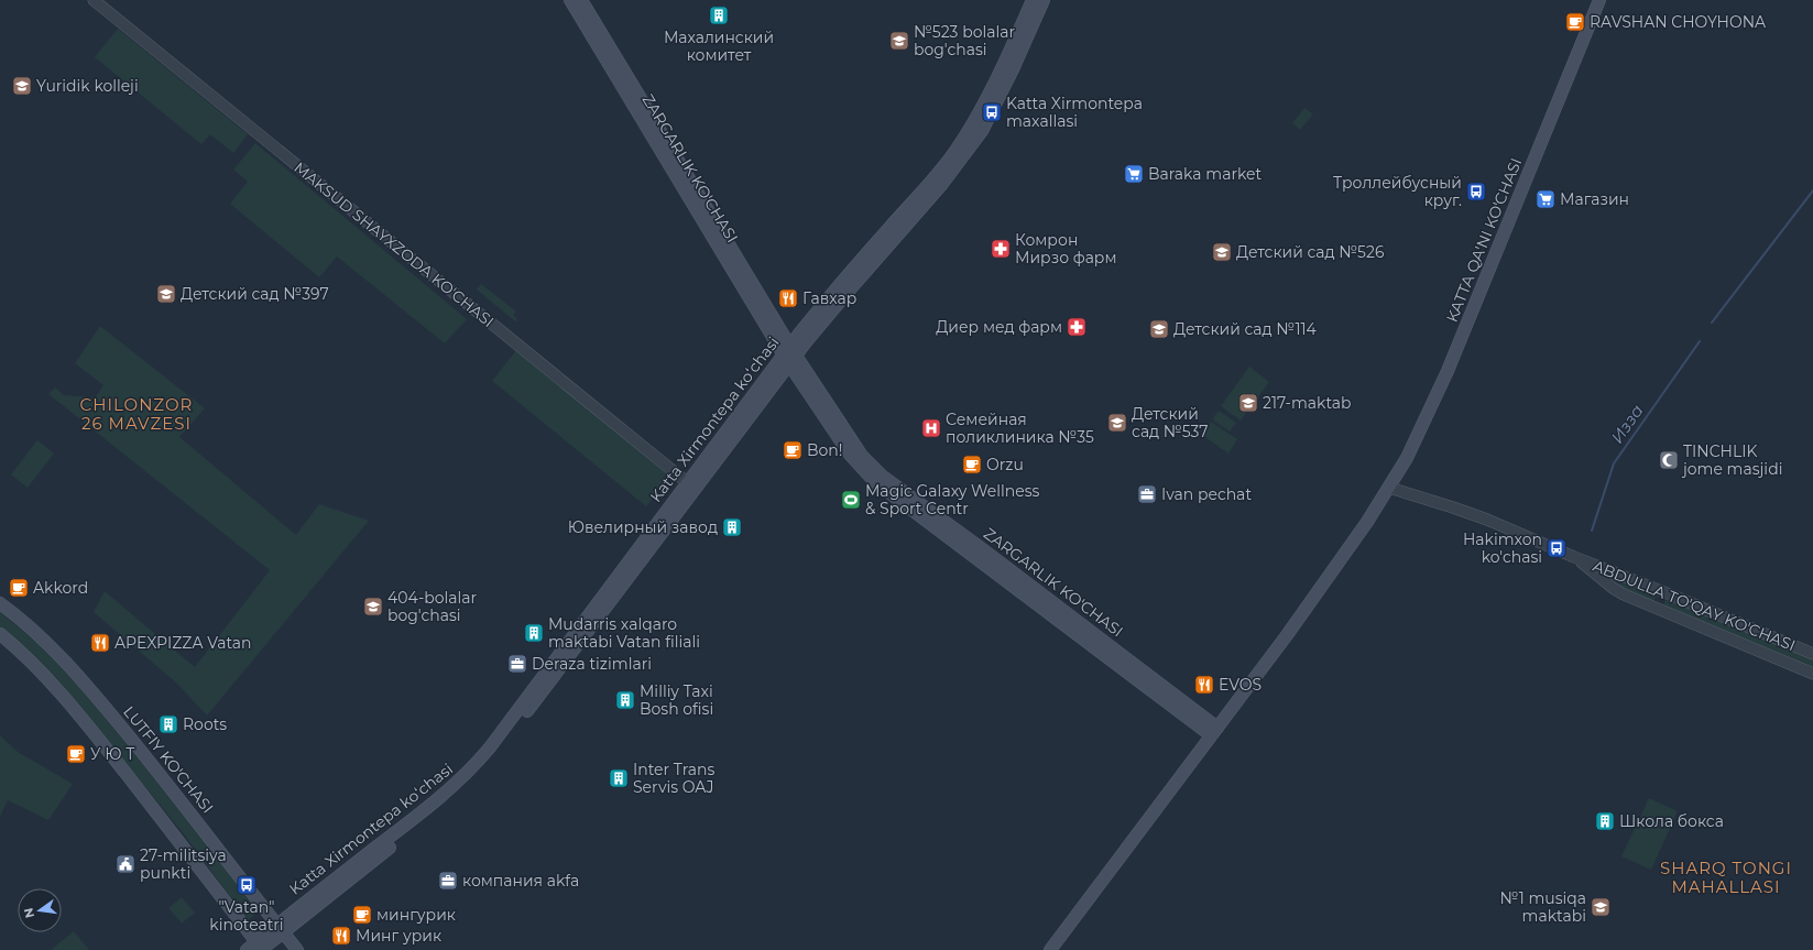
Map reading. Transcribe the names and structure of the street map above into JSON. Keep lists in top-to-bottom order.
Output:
{
  "streets": {
    "main road": [
      "ZARGARLIK KO'CHASI",
      "KATTA QA'NI KO'CHASI",
      "Katta Xirmontepa koʻchasi",
      "LUTFIY KO'CHASI"
    ],
    "street": ["MAKSUD SHAYXZODA KO'CHASI", "ABDULLA TO'QAY KO'CHASI"]
  },
  "crossings": [
    ["ZARGARLIK KO'CHASI", "KATTA QA'NI KO'CHASI"],
    ["ZARGARLIK KO'CHASI", "Katta Xirmontepa koʻchasi"],
    ["KATTA QA'NI KO'CHASI", "ABDULLA TO'QAY KO'CHASI"],
    ["MAKSUD SHAYXZODA KO'CHASI", "Katta Xirmontepa koʻchasi"],
    ["Katta Xirmontepa koʻchasi", "LUTFIY KO'CHASI"]
  ],
  "districts": ["CHILONZOR 26 MAVZESI", "SHARQ TONGI MAHALLASI"],
  "water": ["Изза"],
  "places": {
    "building": [
      "Махалинский комитет",
      "Ювелирный завод",
      "Mudarris xalqaro maktabi Vatan filiali",
      "Milliy Taxi Bosh ofisi",
      "Roots",
      "Inter Trans Servis OAJ",
      "Школа бокса"
    ],
    "cafe": [
      "RAVSHAN CHOYHONA",
      "Bon!",
      "Orzu",
      "Akkord",
      "У Ю Т",
      "мингурик"
    ],
    "school or university": [
      "№523 bolalar bog'chasi",
      "Yuridik kolleji",
      "Детский сад №526",
      "Детский сад №397",
      "Детский сад №114",
      "217-maktab",
      "Детский сад №537",
      "404-bolalar bog'chasi",
      "№1 musiqa maktabi"
    ],
    "bus stop": [
      "Katta Xirmontepa maxallasi",
      "Троллейбусный круг.",
      "Hakimxon ko'chasi",
      "\"Vatan\" kinoteatri"
    ],
    "supermarket": ["Baraka market", "Магазин"],
    "pharmacy": ["Комрон Мирзо фарм", "Диер мед фарм"],
    "restaurant": [
      "Гавхар",
      "APEXPIZZA Vatan",
      "EVOS",
      "Минг урик"
    ],
    "hospital": ["Семейная поликлиника №35"],
    "mosque": ["TINCHLIK jome masjidi"],
    "office": ["Ivan pechat", "Deraza tizimlari", "компания akfa"],
    "sports": ["Magic Galaxy Wellness & Sport Centr"],
    "public building": ["27-militsiya punkti"]
  },
  "north": "left"
}
